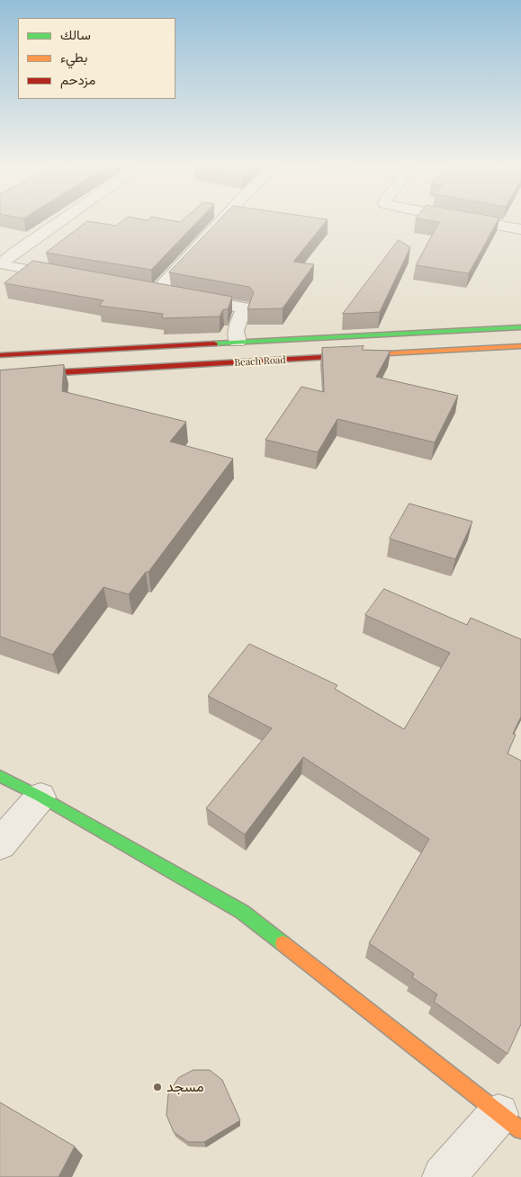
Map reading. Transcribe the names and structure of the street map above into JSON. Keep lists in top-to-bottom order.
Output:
{
  "streets": {
    "main road": ["Beach Road"]
  },
  "places": ["مسجد"],
  "legend": ["سالك", "بطيء", "مزدحم"]
}
